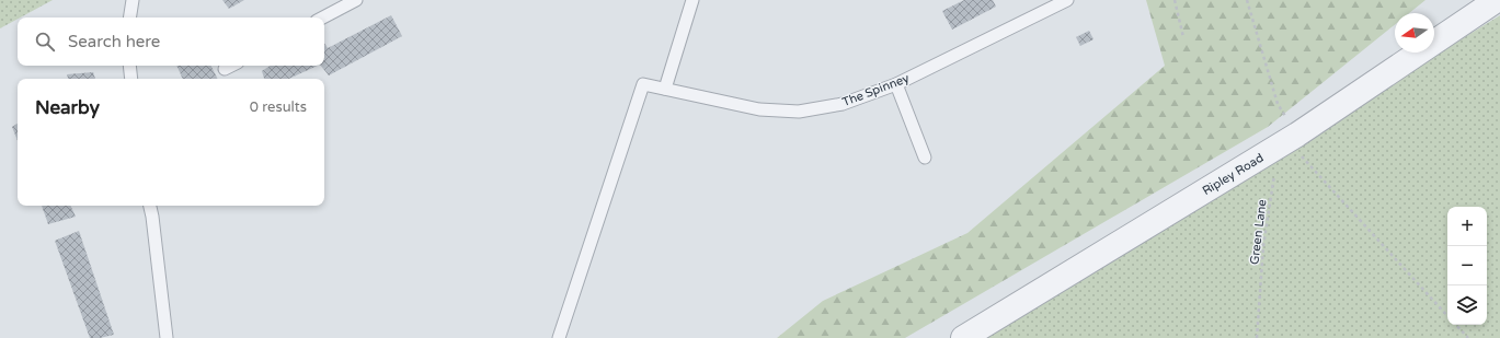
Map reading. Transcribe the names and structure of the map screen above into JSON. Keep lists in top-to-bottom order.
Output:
{
  "streets": {
    "street": ["Ripley Road"],
    "lane": ["The Spinney"],
    "path": ["Green Lane"]
  },
  "north": "left",
  "page": {
    "search": "Search here",
    "heading": ["Nearby", "0 results"],
    "map_buttons": ["+", "−"]
  }
}
